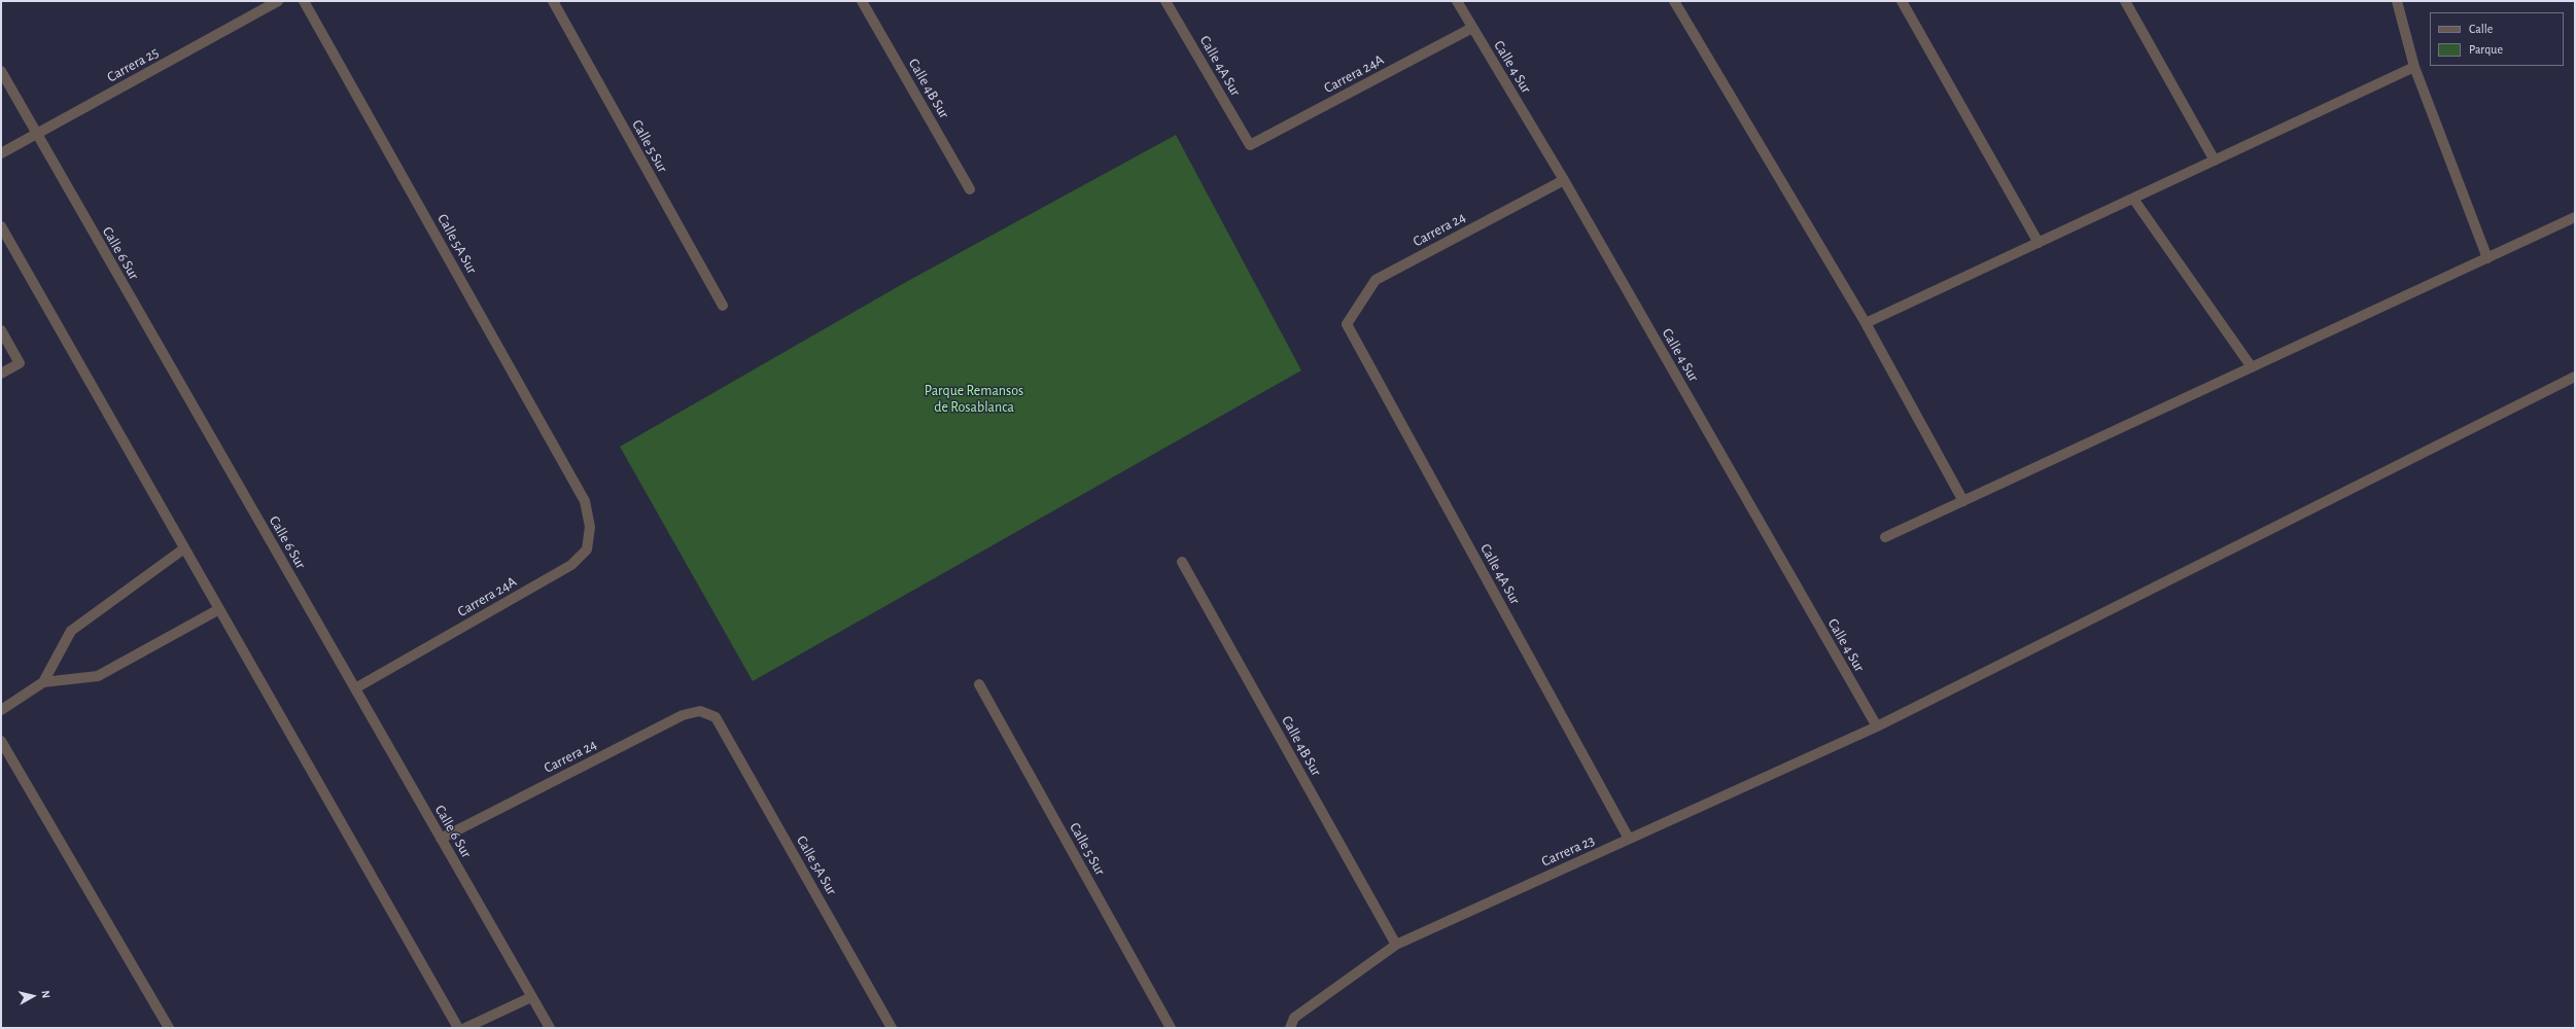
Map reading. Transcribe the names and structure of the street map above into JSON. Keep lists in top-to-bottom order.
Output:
{
  "streets": {
    "street": [
      "Carrera 25",
      "Calle 4A Sur",
      "Calle 4 Sur",
      "Carrera 24A",
      "Calle 4B Sur",
      "Calle 5 Sur",
      "Carrera 24",
      "Calle 5A Sur",
      "Calle 6 Sur",
      "Carrera 23"
    ]
  },
  "crossings": [
    ["Carrera 25", "Calle 6 Sur"],
    ["Calle 4A Sur", "Carrera 24A"],
    ["Calle 4A Sur", "Carrera 24"],
    ["Calle 4A Sur", "Carrera 23"],
    ["Calle 4 Sur", "Carrera 24A"],
    ["Calle 4 Sur", "Carrera 24"],
    ["Calle 4 Sur", "Carrera 23"],
    ["Carrera 24A", "Calle 5A Sur"],
    ["Carrera 24A", "Calle 6 Sur"],
    ["Calle 4B Sur", "Carrera 23"],
    ["Carrera 24", "Calle 5A Sur"],
    ["Carrera 24", "Calle 6 Sur"]
  ],
  "parks": ["Parque Remansos de Rosablanca"],
  "legend": ["Calle", "Parque"],
  "north": "right"
}
